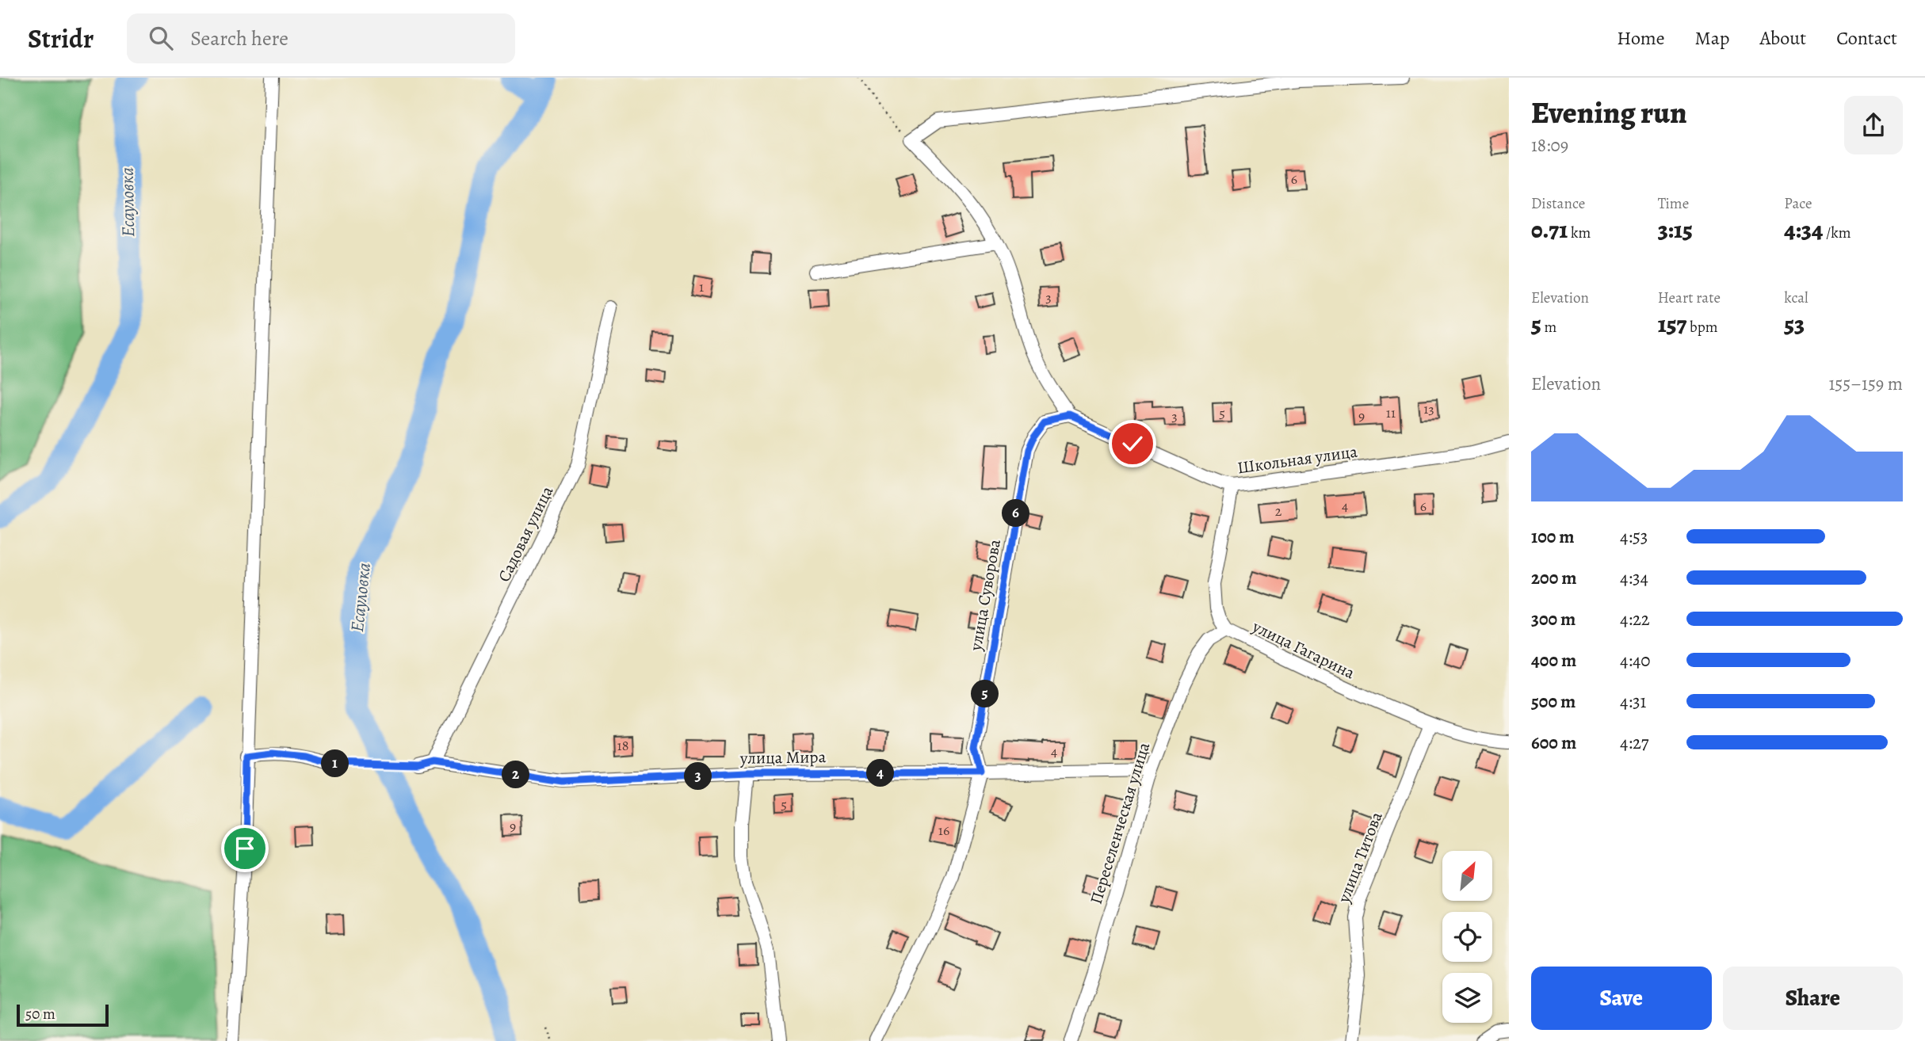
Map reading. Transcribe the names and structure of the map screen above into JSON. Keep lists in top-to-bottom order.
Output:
{
  "streets": {
    "street": [
      "Школьная улица",
      "Садовая улица",
      "улица Суворова",
      "улица Гагарина",
      "улица Мира",
      "Переселенческая улица",
      "улица Титова"
    ]
  },
  "crossings": [
    ["Школьная улица", "улица Суворова"],
    ["Школьная улица", "улица Гагарина"],
    ["Садовая улица", "улица Мира"],
    ["улица Суворова", "улица Мира"],
    ["улица Гагарина", "Переселенческая улица"],
    ["улица Гагарина", "улица Титова"],
    ["улица Мира", "Переселенческая улица"]
  ],
  "water": ["Есауловка"],
  "house_numbers": [
    "6",
    "1",
    "3",
    "13",
    "5",
    "11",
    "3",
    "9",
    "4",
    "6",
    "2",
    "18",
    "4",
    "5",
    "9",
    "16"
  ],
  "scale_bar": "50 m",
  "north": "top right",
  "page": {
    "header": "Stridr",
    "search": "Search here",
    "nav": [
      "Home",
      "Map",
      "About",
      "Contact"
    ],
    "heading": ["Evening run", "18:09"],
    "stats": [
      ["Distance", "0.71 km"],
      ["Time", "3:15"],
      ["Pace", "4:34 /km"],
      ["Elevation", "5 m"],
      ["Heart rate", "157 bpm"],
      ["kcal", "53"]
    ],
    "chart": ["Elevation", "155–159 m"],
    "pins": [
      "6",
      "5",
      "1",
      "4",
      "2",
      "3"
    ],
    "list": [
      {
        "name": "100 m",
        "note": "4:53"
      },
      {
        "name": "200 m",
        "note": "4:34"
      },
      {
        "name": "300 m",
        "note": "4:22"
      },
      {
        "name": "400 m",
        "note": "4:40"
      },
      {
        "name": "500 m",
        "note": "4:31"
      },
      {
        "name": "600 m",
        "note": "4:27"
      }
    ],
    "buttons": ["Save", "Share"],
    "scale": "50 m"
  }
}
